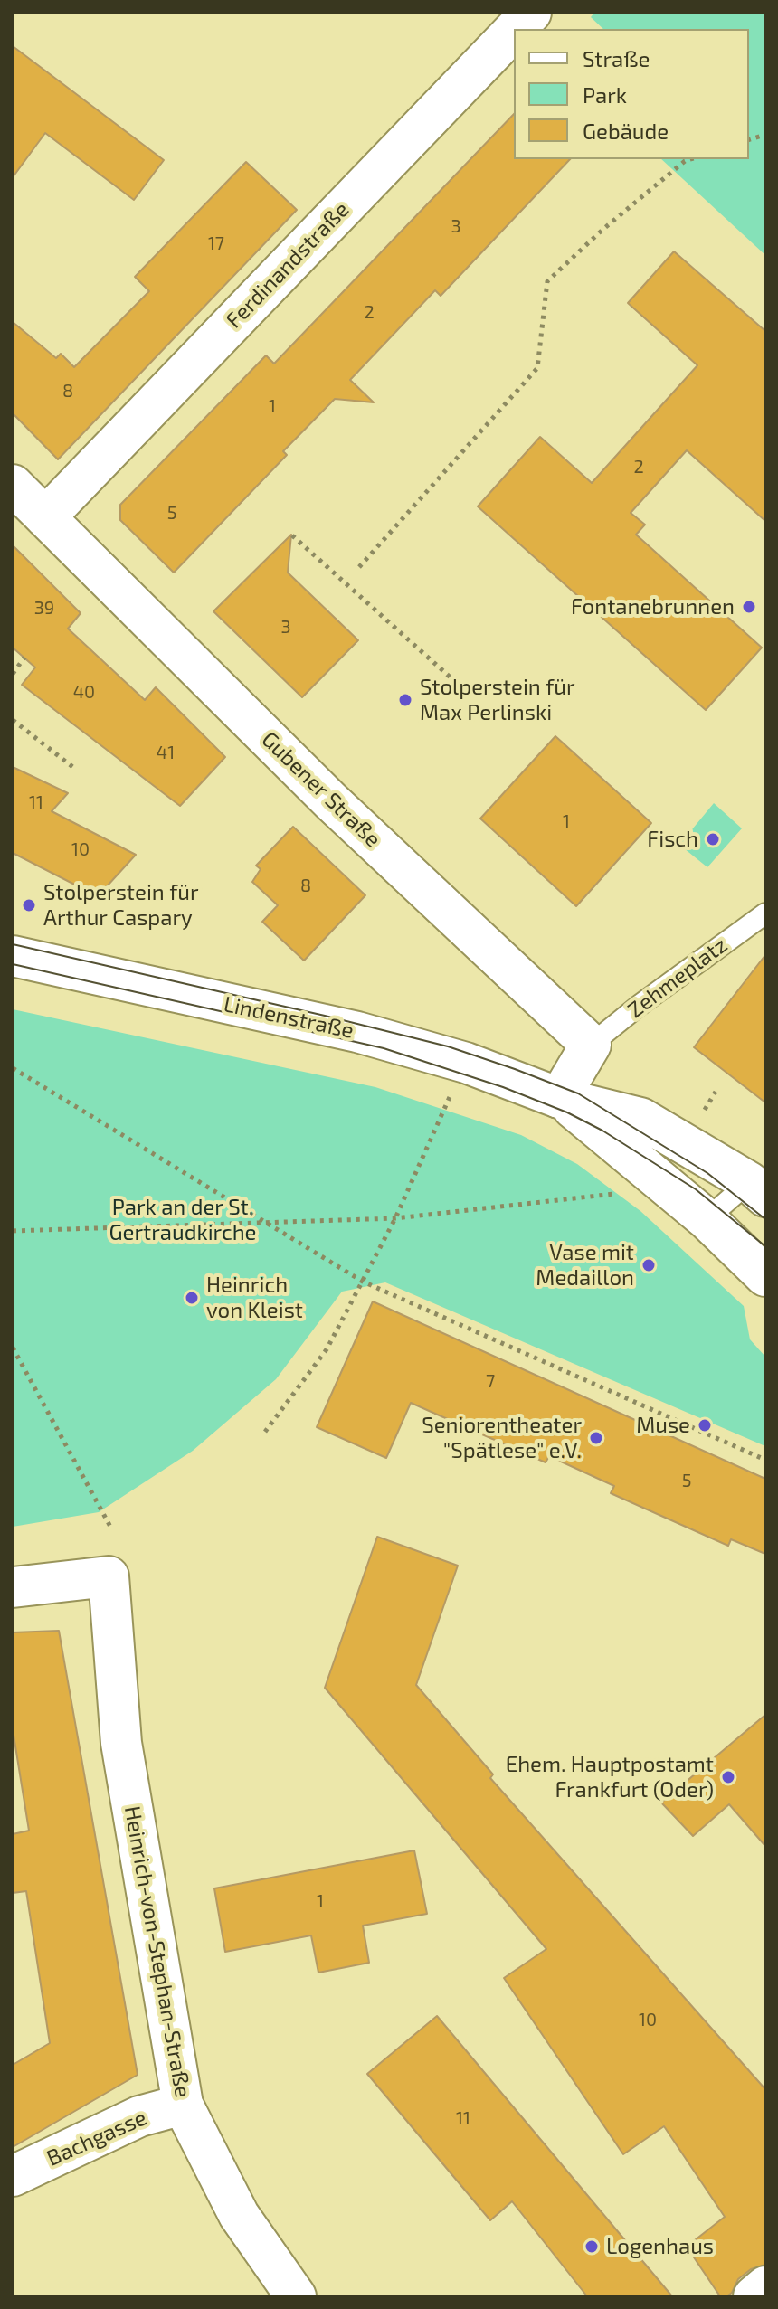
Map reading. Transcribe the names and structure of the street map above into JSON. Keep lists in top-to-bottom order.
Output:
{
  "streets": {
    "street": [
      "Ferdinandstraße",
      "Gubener Straße",
      "Lindenstraße",
      "Heinrich-von-Stephan-Straße",
      "Bachgasse"
    ],
    "lane": ["Zehmeplatz"]
  },
  "crossings": [
    ["Ferdinandstraße", "Gubener Straße"],
    ["Gubener Straße", "Zehmeplatz"],
    ["Heinrich-von-Stephan-Straße", "Bachgasse"]
  ],
  "parks": ["Park an der St. Gertraudkirche"],
  "places": [
    "Fontanebrunnen",
    "Stolperstein für Max Perlinski",
    "Fisch",
    "Stolperstein für Arthur Caspary",
    "Vase mit Medaillon",
    "Heinrich von Kleist",
    "Muse",
    "Seniorentheater \"Spätlese\" e.V.",
    "Ehem. Hauptpostamt Frankfurt (Oder)",
    "Logenhaus"
  ],
  "house_numbers": [
    "3",
    "17",
    "2",
    "8",
    "1",
    "2",
    "5",
    "39",
    "3",
    "40",
    "41",
    "11",
    "1",
    "10",
    "8",
    "7",
    "5",
    "1",
    "10",
    "11"
  ],
  "legend": ["Straße", "Park", "Gebäude"]
}
